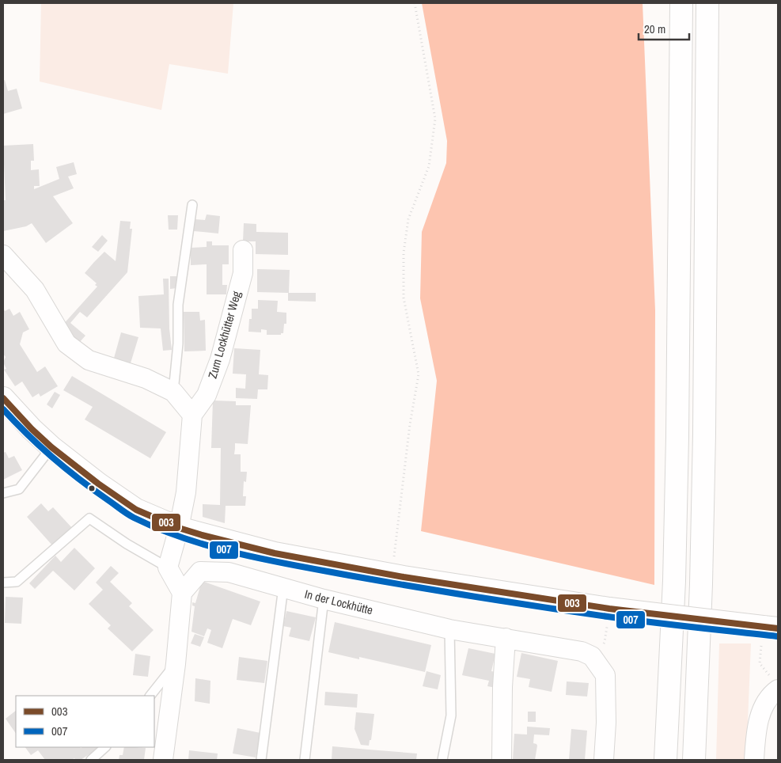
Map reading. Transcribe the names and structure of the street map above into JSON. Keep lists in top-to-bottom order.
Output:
{
  "streets": {
    "street": ["Zum Lockhütter Weg", "In der Lockhütte"]
  },
  "lines": ["transit line 003", "transit line 007"],
  "legend": ["003", "007"],
  "scale_bar": "20 m"
}
